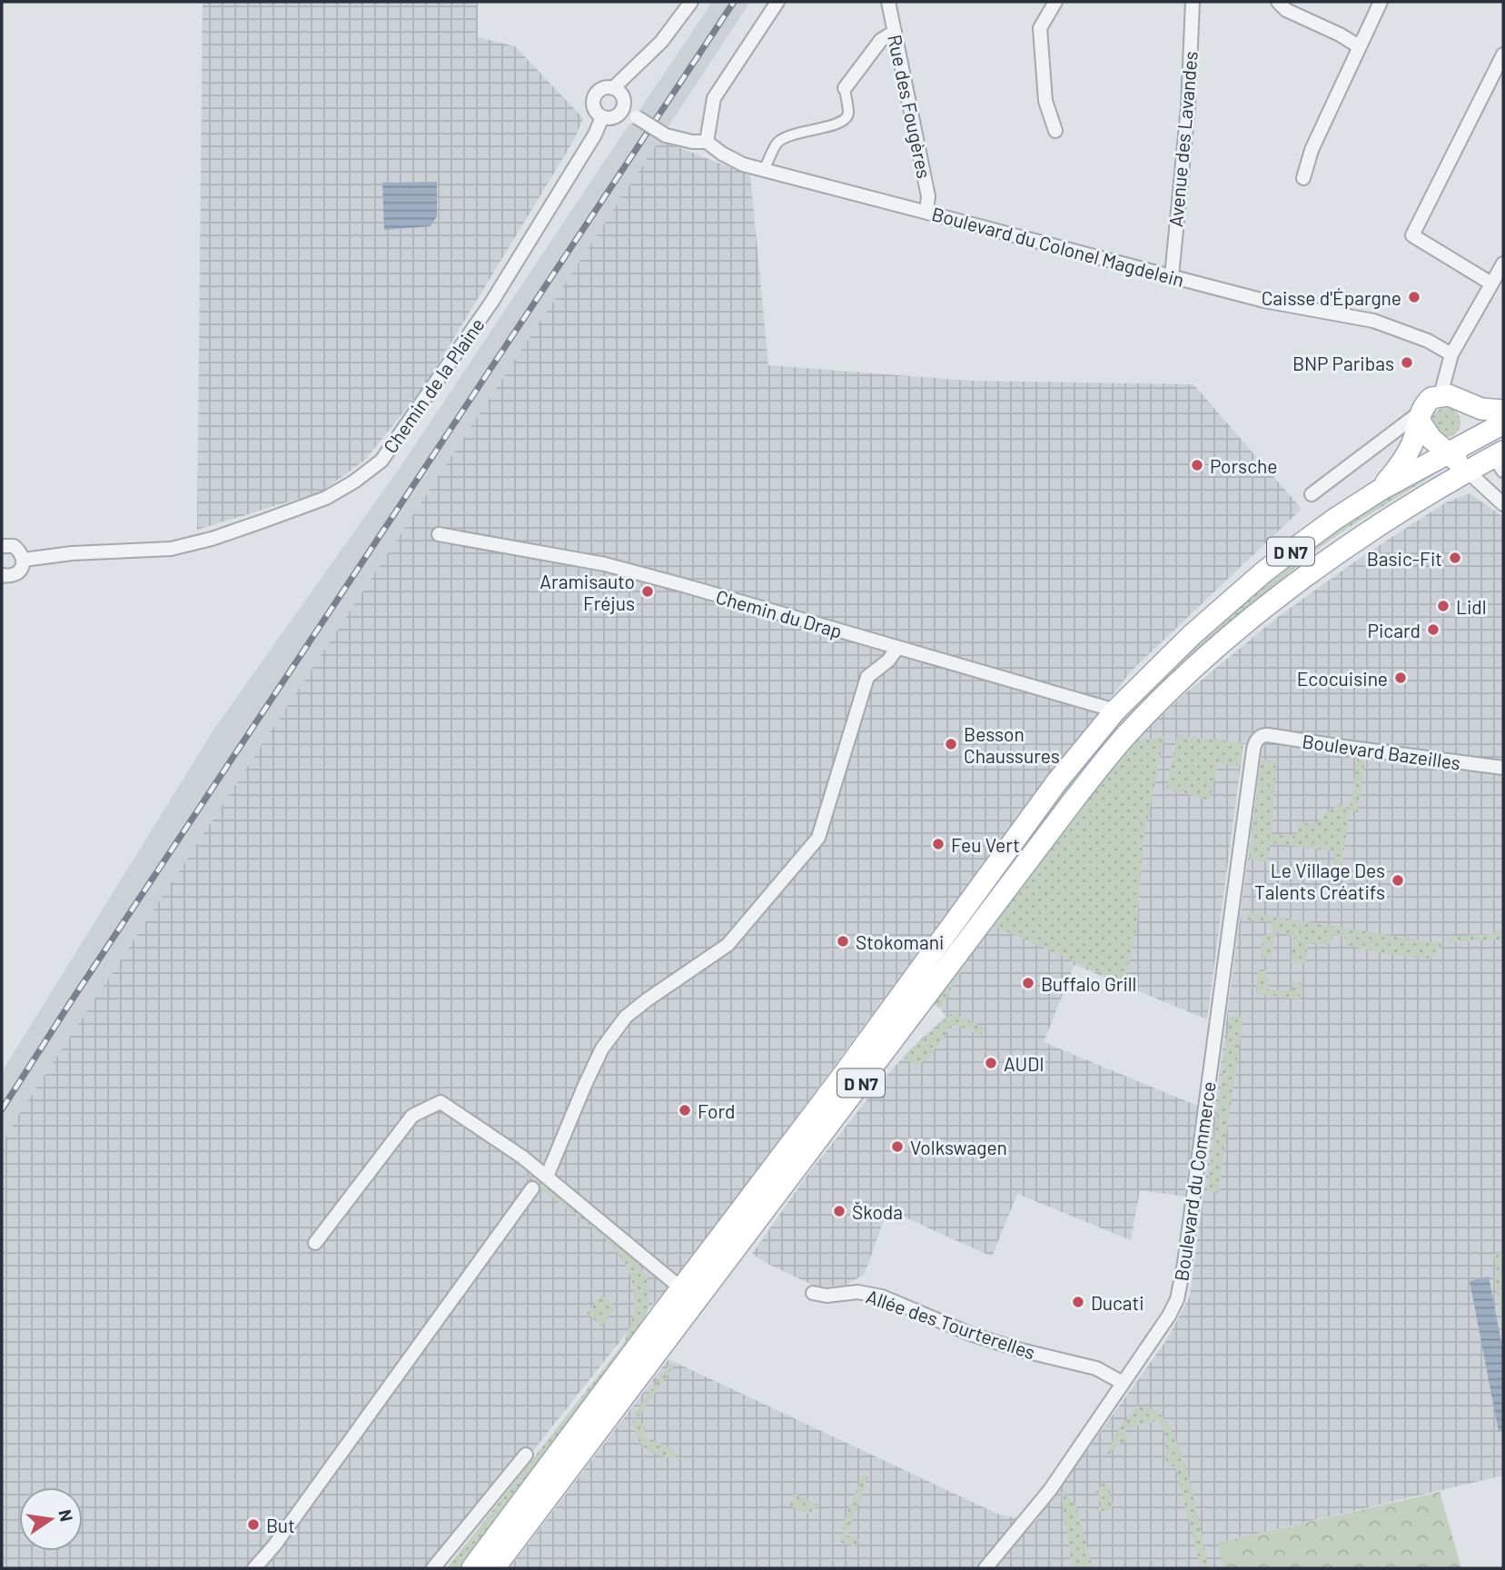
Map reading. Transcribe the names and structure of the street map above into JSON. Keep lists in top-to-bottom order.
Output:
{
  "streets": {
    "main road": ["D N7"],
    "street": [
      "Rue des Fougères",
      "Avenue des Lavandes",
      "Boulevard du Colonel Magdelein",
      "Chemin de la Plaine",
      "Chemin du Drap",
      "Boulevard Bazeilles",
      "Boulevard du Commerce",
      "Allée des Tourterelles"
    ]
  },
  "crossings": [
    ["Rue des Fougères", "Boulevard du Colonel Magdelein"],
    ["Avenue des Lavandes", "Boulevard du Colonel Magdelein"],
    ["Boulevard du Colonel Magdelein", "Chemin de la Plaine"],
    ["D N7", "Chemin du Drap"],
    ["Boulevard Bazeilles", "Boulevard du Commerce"],
    ["Boulevard du Commerce", "Allée des Tourterelles"]
  ],
  "places": [
    "Caisse d'Épargne",
    "BNP Paribas",
    "Porsche",
    "Basic-Fit",
    "Aramisauto Fréjus",
    "Lidl",
    "Picard",
    "Ecocuisine",
    "Besson Chaussures",
    "Feu Vert",
    "Le Village Des Talents Créatifs",
    "Stokomani",
    "Buffalo Grill",
    "AUDI",
    "Ford",
    "Volkswagen",
    "Škoda",
    "Ducati",
    "But"
  ],
  "north": "right"
}
